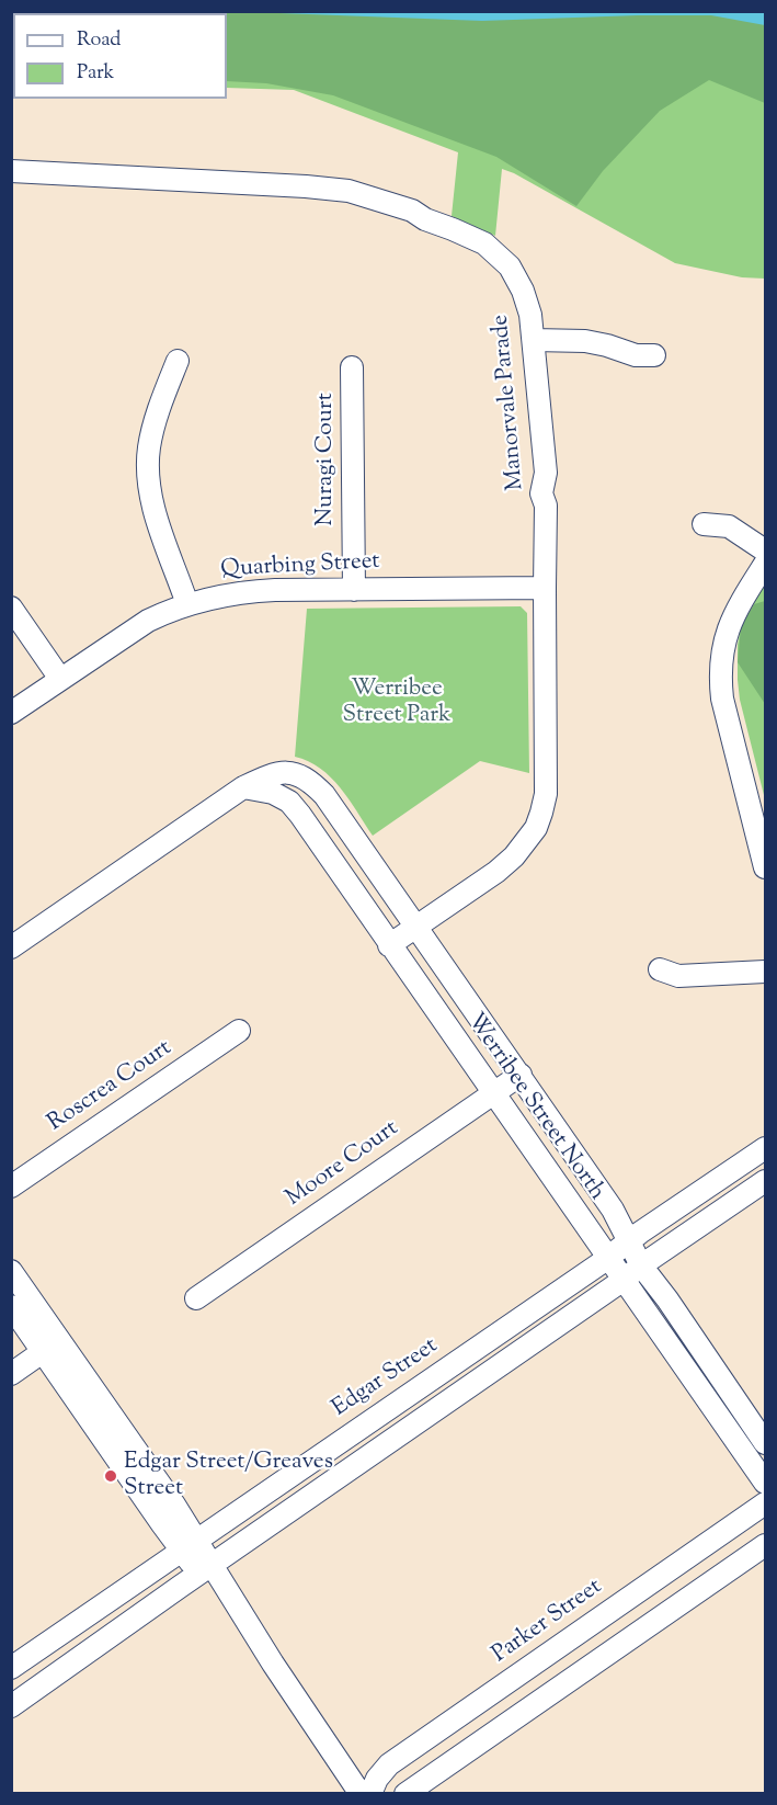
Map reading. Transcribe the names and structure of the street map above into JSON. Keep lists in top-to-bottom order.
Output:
{
  "streets": {
    "street": [
      "Manorvale Parade",
      "Nuragi Court",
      "Quarbing Street",
      "Roscrea Court",
      "Werribee Street North",
      "Moore Court",
      "Edgar Street",
      "Parker Street"
    ]
  },
  "crossings": [
    ["Manorvale Parade", "Quarbing Street"],
    ["Manorvale Parade", "Werribee Street North"],
    ["Nuragi Court", "Quarbing Street"],
    ["Werribee Street North", "Moore Court"],
    ["Werribee Street North", "Edgar Street"]
  ],
  "parks": ["Werribee Street Park"],
  "places": ["Edgar Street/Greaves Street"],
  "legend": ["Road", "Park"]
}
